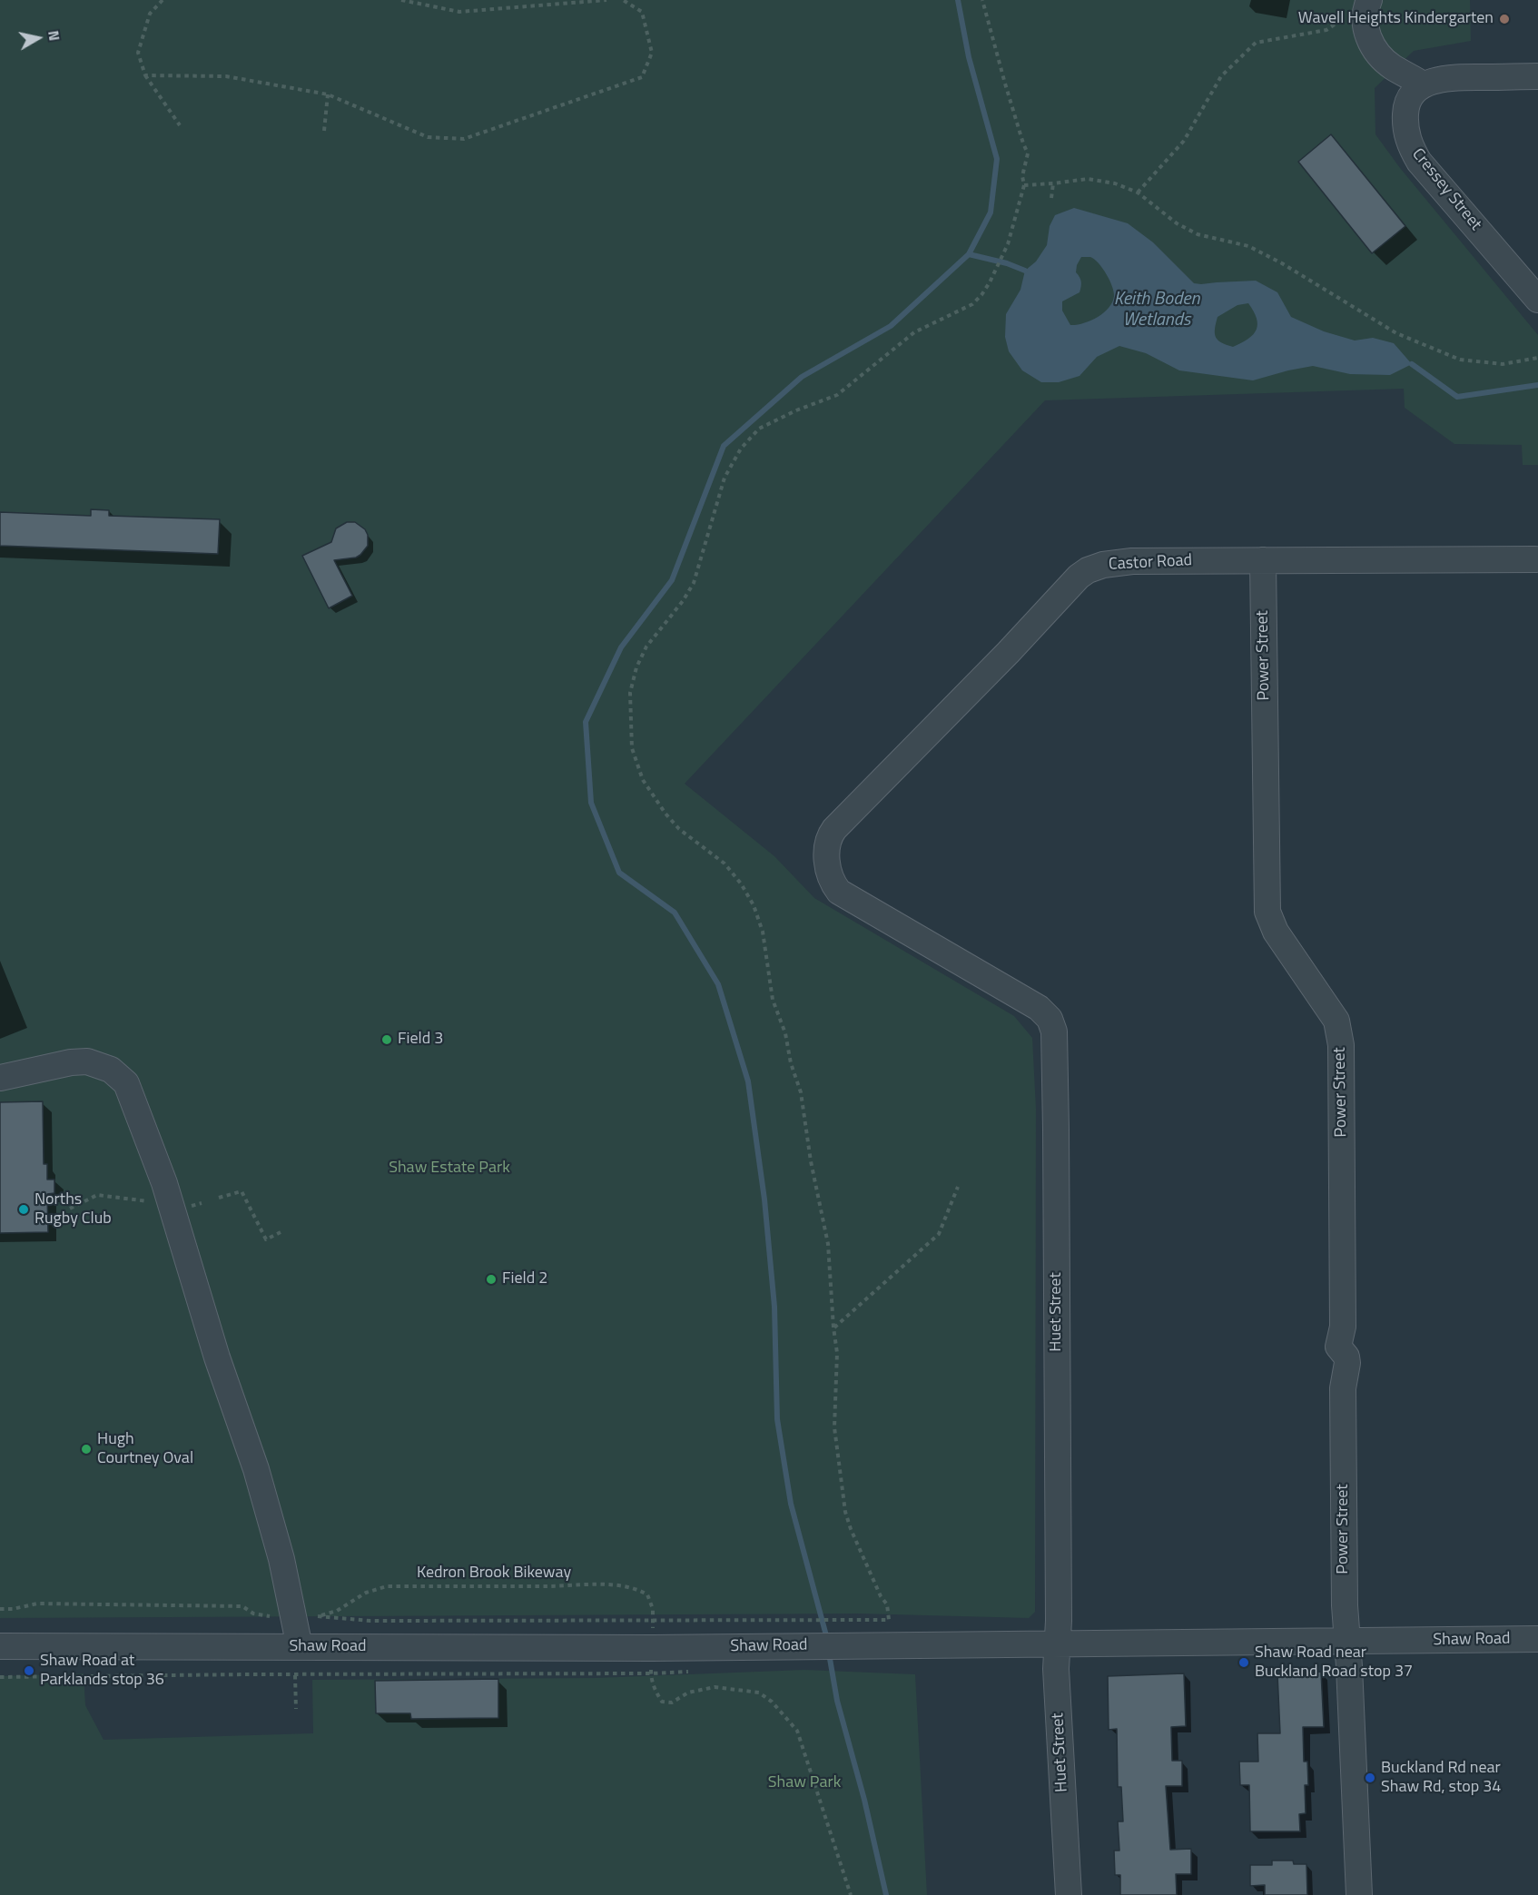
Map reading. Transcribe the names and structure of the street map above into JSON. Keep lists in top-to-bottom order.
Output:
{
  "streets": {
    "street": [
      "Cressey Street",
      "Castor Road",
      "Power Street",
      "Huet Street",
      "Shaw Road"
    ],
    "path": ["Kedron Brook Bikeway"]
  },
  "crossings": [
    ["Castor Road", "Power Street"],
    ["Castor Road", "Huet Street"],
    ["Power Street", "Shaw Road"],
    ["Huet Street", "Shaw Road"]
  ],
  "water": ["Keith Boden Wetlands"],
  "parks": ["Shaw Estate Park", "Shaw Park"],
  "places": [
    "Wavell Heights Kindergarten",
    "Field 3",
    "Norths Rugby Club",
    "Field 2",
    "Hugh Courtney Oval",
    "Shaw Road near Buckland Road stop 37",
    "Shaw Road at Parklands stop 36",
    "Buckland Rd near Shaw Rd, stop 34"
  ],
  "north": "right"
}
